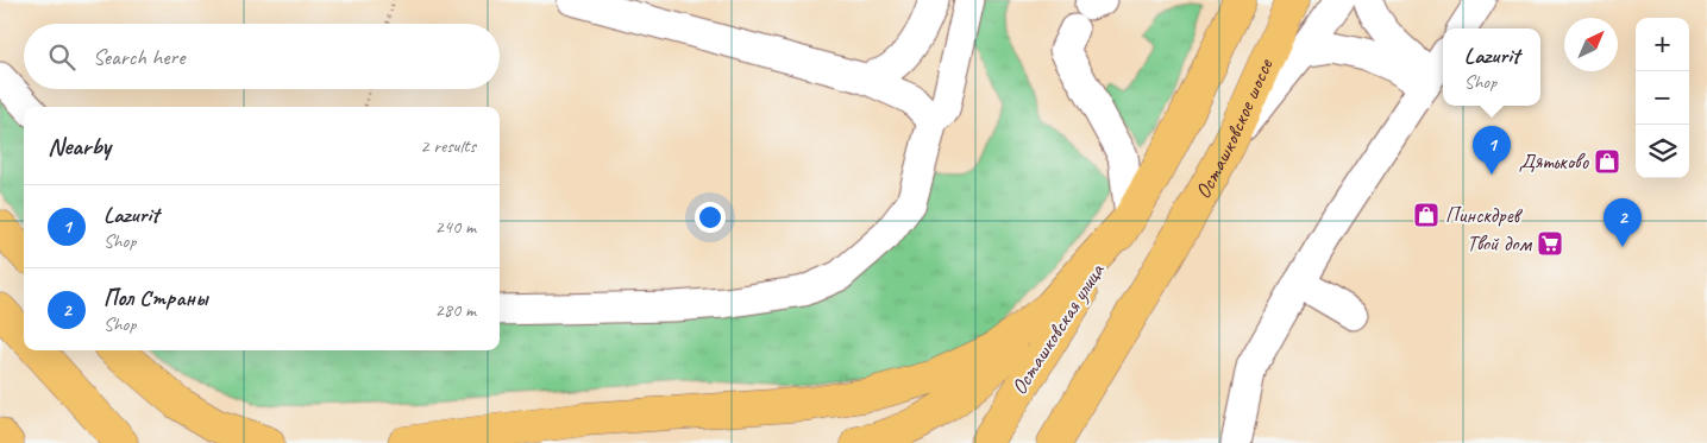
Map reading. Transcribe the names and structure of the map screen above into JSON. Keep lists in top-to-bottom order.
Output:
{
  "streets": {
    "main road": ["Осташковское шоссе", "Осташковская улица"]
  },
  "places": {
    "shop": ["Дятьково", "Пинскдрев"],
    "supermarket": ["Твой дом"]
  },
  "north": "top right",
  "page": {
    "map_buttons": ["+", "−"],
    "search": "Search here",
    "popup": ["Lazurit", "Shop"],
    "heading": ["Nearby", "2 results"],
    "pins": ["1", "2"],
    "list": [
      {
        "mark": "1",
        "name": "Lazurit",
        "note": "Shop",
        "value": "240 m"
      },
      {
        "mark": "2",
        "name": "Пол Страны",
        "note": "Shop",
        "value": "280 m"
      }
    ]
  }
}
